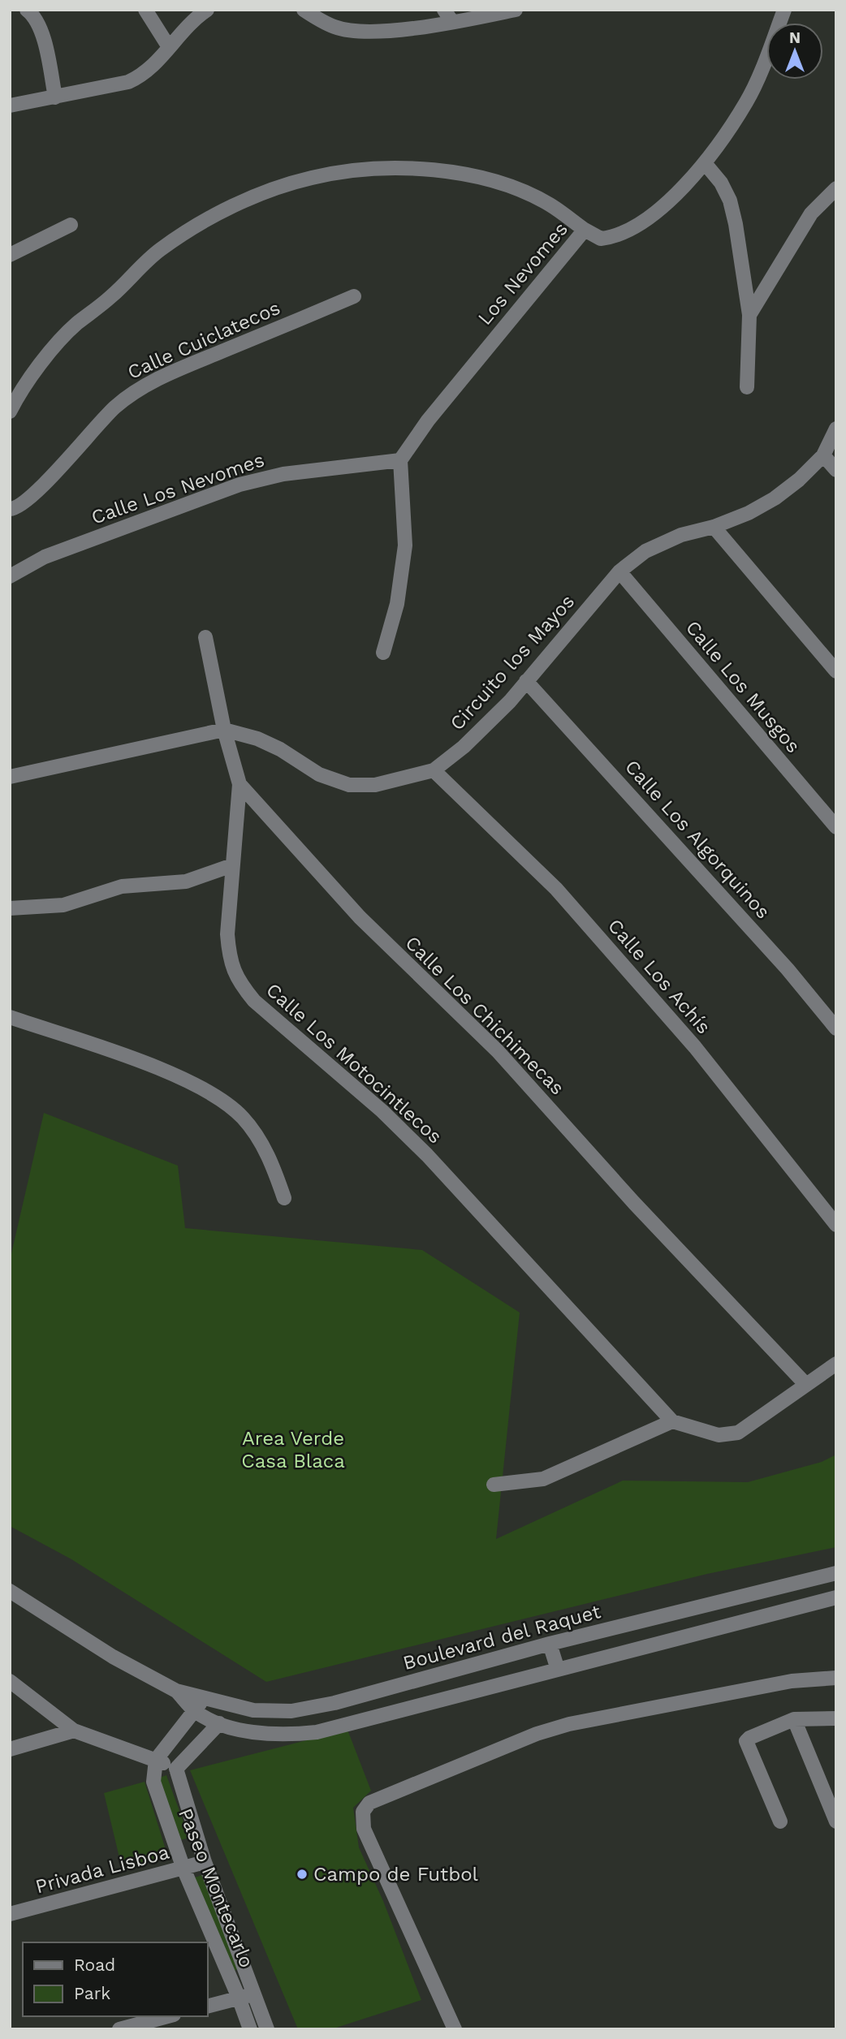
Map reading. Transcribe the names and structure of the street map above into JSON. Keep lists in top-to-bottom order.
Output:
{
  "streets": {
    "street": [
      "Los Nevomes",
      "Calle Cuiclatecos",
      "Calle Los Nevomes",
      "Circuito los Mayos",
      "Calle Los Musgos",
      "Calle Los Algorquinos",
      "Calle Los Achís",
      "Calle Los Chichimecas",
      "Calle Los Motocintlecos",
      "Boulevard del Raquet",
      "Privada Lisboa",
      "Paseo Montecarlo"
    ]
  },
  "crossings": [
    ["Los Nevomes", "Calle Los Nevomes"],
    ["Circuito los Mayos", "Calle Los Musgos"],
    ["Circuito los Mayos", "Calle Los Algorquinos"],
    ["Circuito los Mayos", "Calle Los Achís"],
    ["Circuito los Mayos", "Calle Los Chichimecas"],
    ["Calle Los Chichimecas", "Calle Los Motocintlecos"],
    ["Privada Lisboa", "Paseo Montecarlo"]
  ],
  "parks": ["Area Verde Casa Blaca"],
  "places": ["Campo de Futbol"],
  "legend": ["Road", "Park"],
  "north": "top"
}
